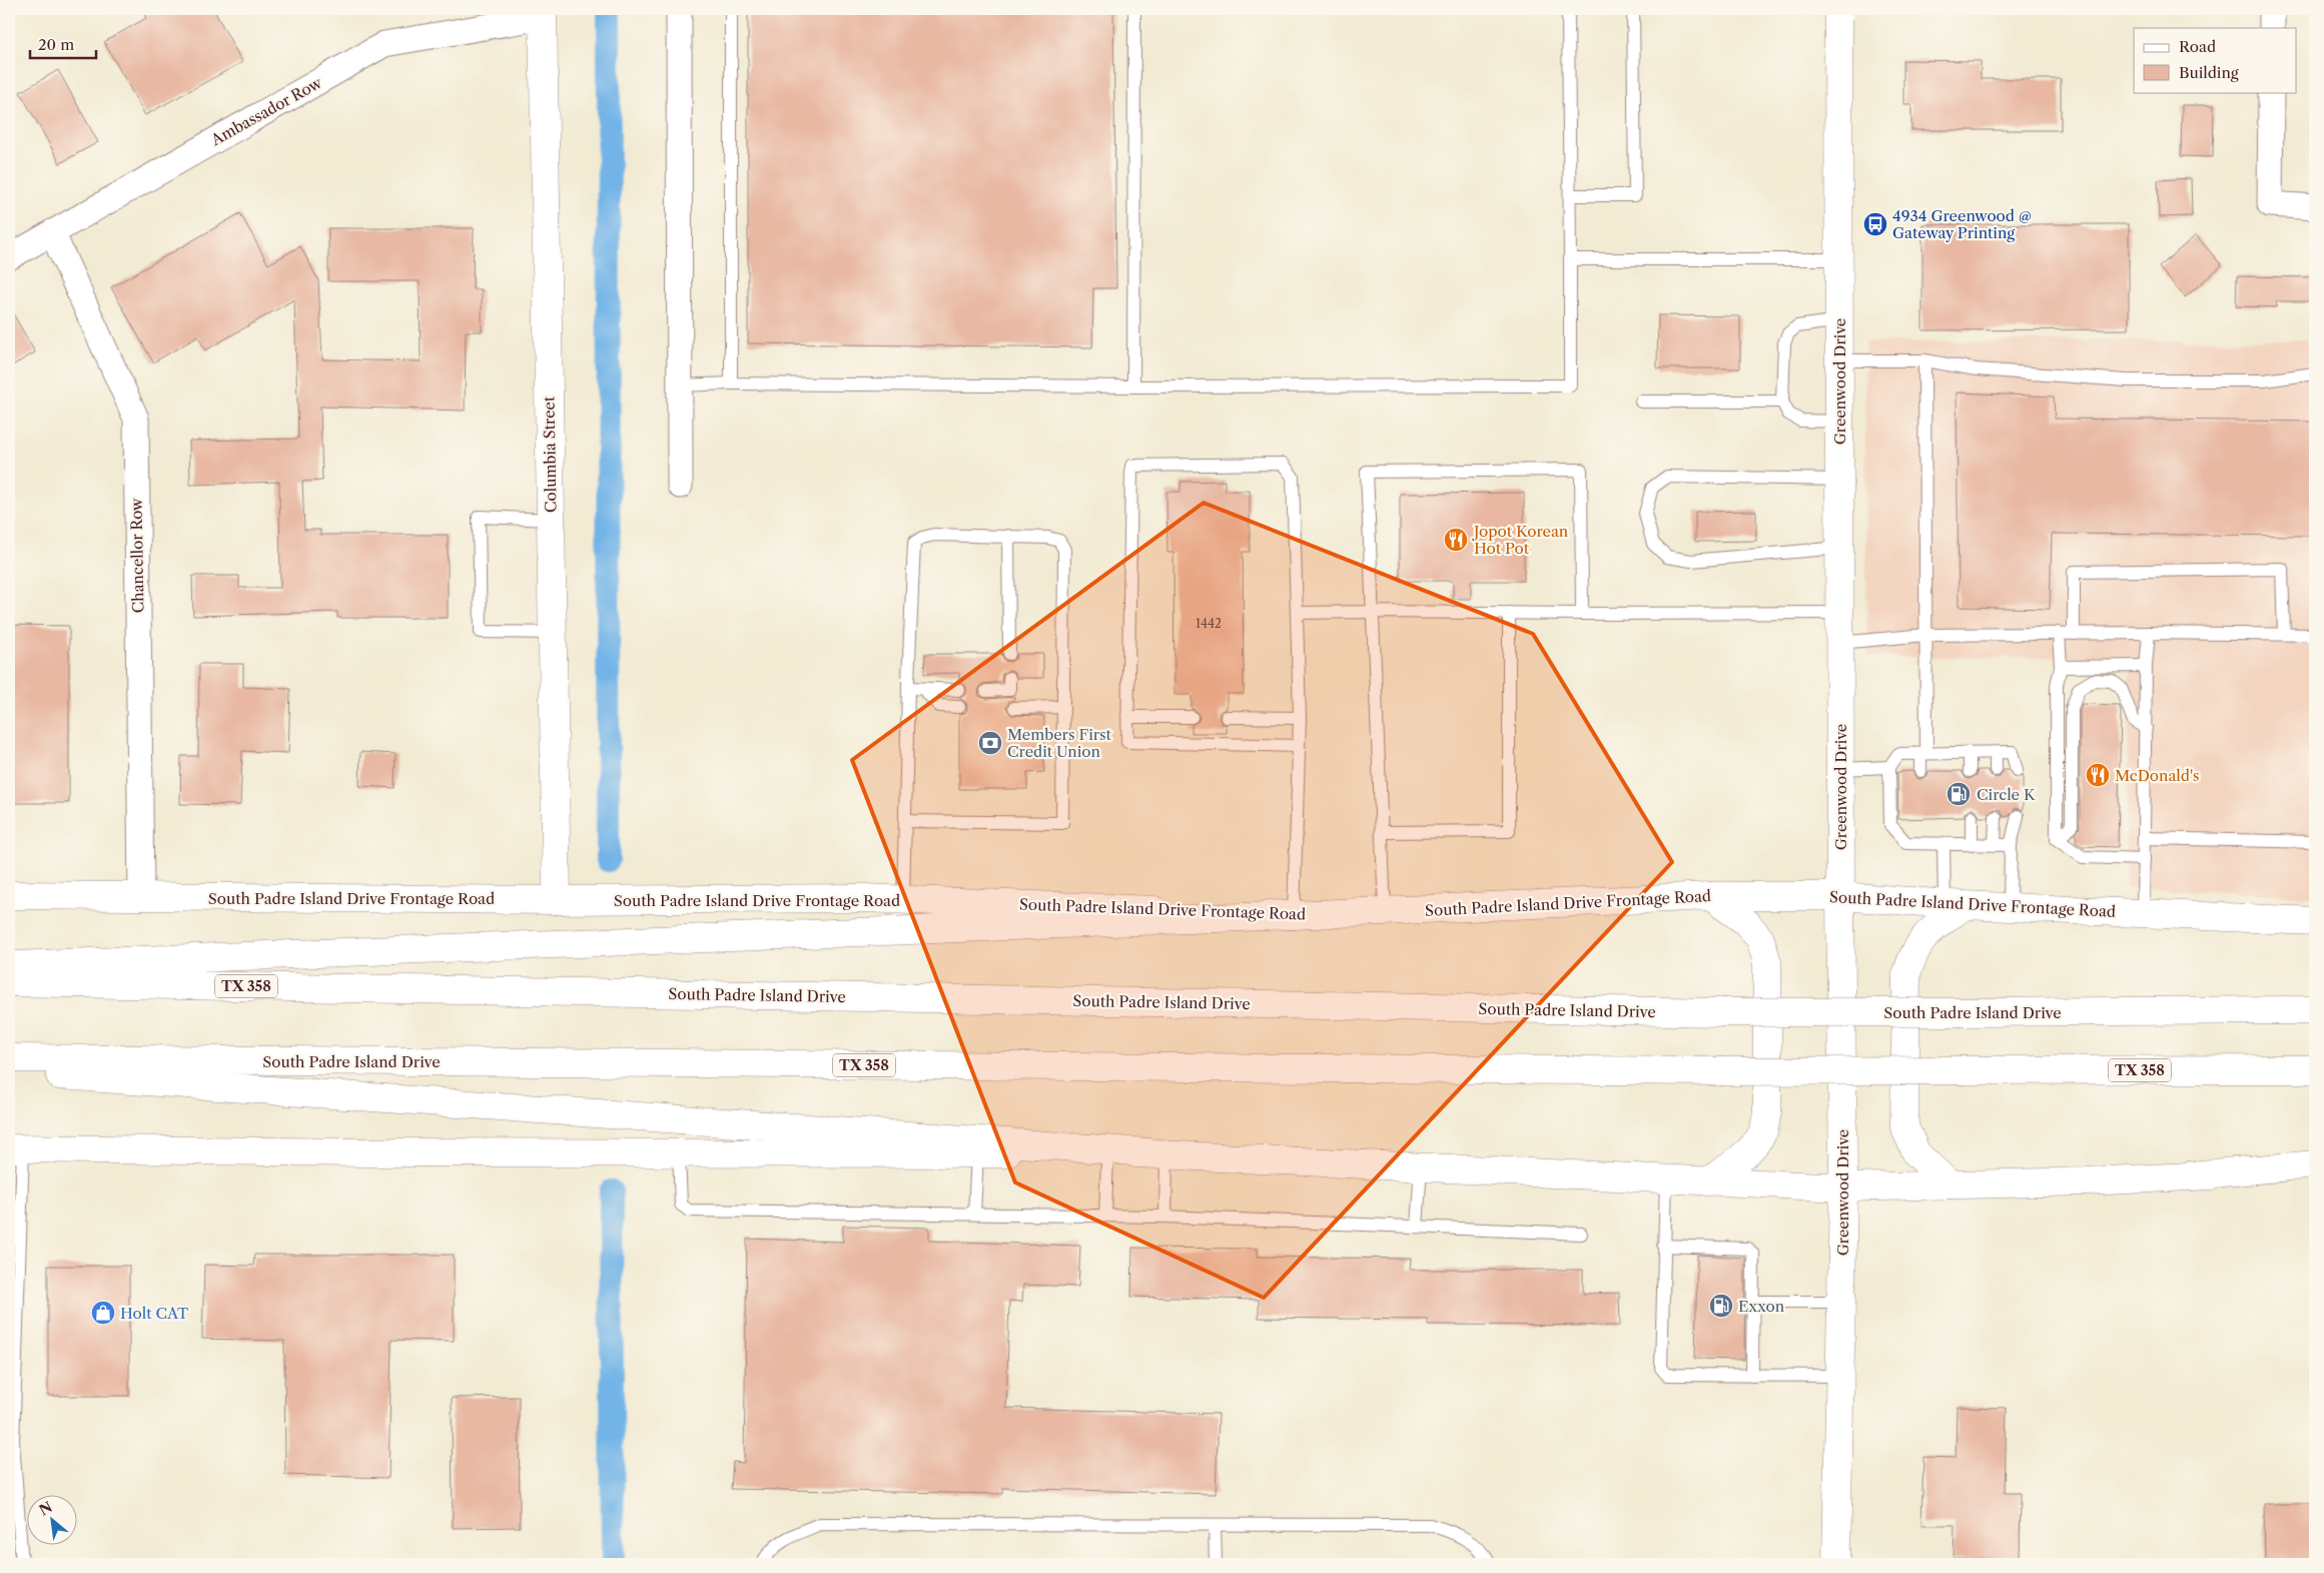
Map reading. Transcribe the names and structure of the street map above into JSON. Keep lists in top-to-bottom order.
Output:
{
  "streets": {
    "main road": [
      "Greenwood Drive",
      "Columbia Street",
      "South Padre Island Drive Frontage Road",
      "TX 358",
      "South Padre Island Drive"
    ],
    "street": ["Ambassador Row", "Chancellor Row"]
  },
  "crossings": [
    ["Ambassador Row", "Columbia Street"],
    ["Ambassador Row", "Chancellor Row"],
    ["Greenwood Drive", "South Padre Island Drive Frontage Road"],
    ["Columbia Street", "South Padre Island Drive Frontage Road"],
    ["Chancellor Row", "South Padre Island Drive Frontage Road"]
  ],
  "places": {
    "bus stop": ["4934 Greenwood @ Gateway Printing"],
    "restaurant": ["Jopot Korean Hot Pot", "McDonald's"],
    "bank": ["Members First Credit Union"],
    "fuel station": ["Circle K", "Exxon"],
    "shop": ["Holt CAT"]
  },
  "house_numbers": ["1442"],
  "legend": ["Road", "Building"],
  "scale_bar": "20 m",
  "north": "top left"
}
